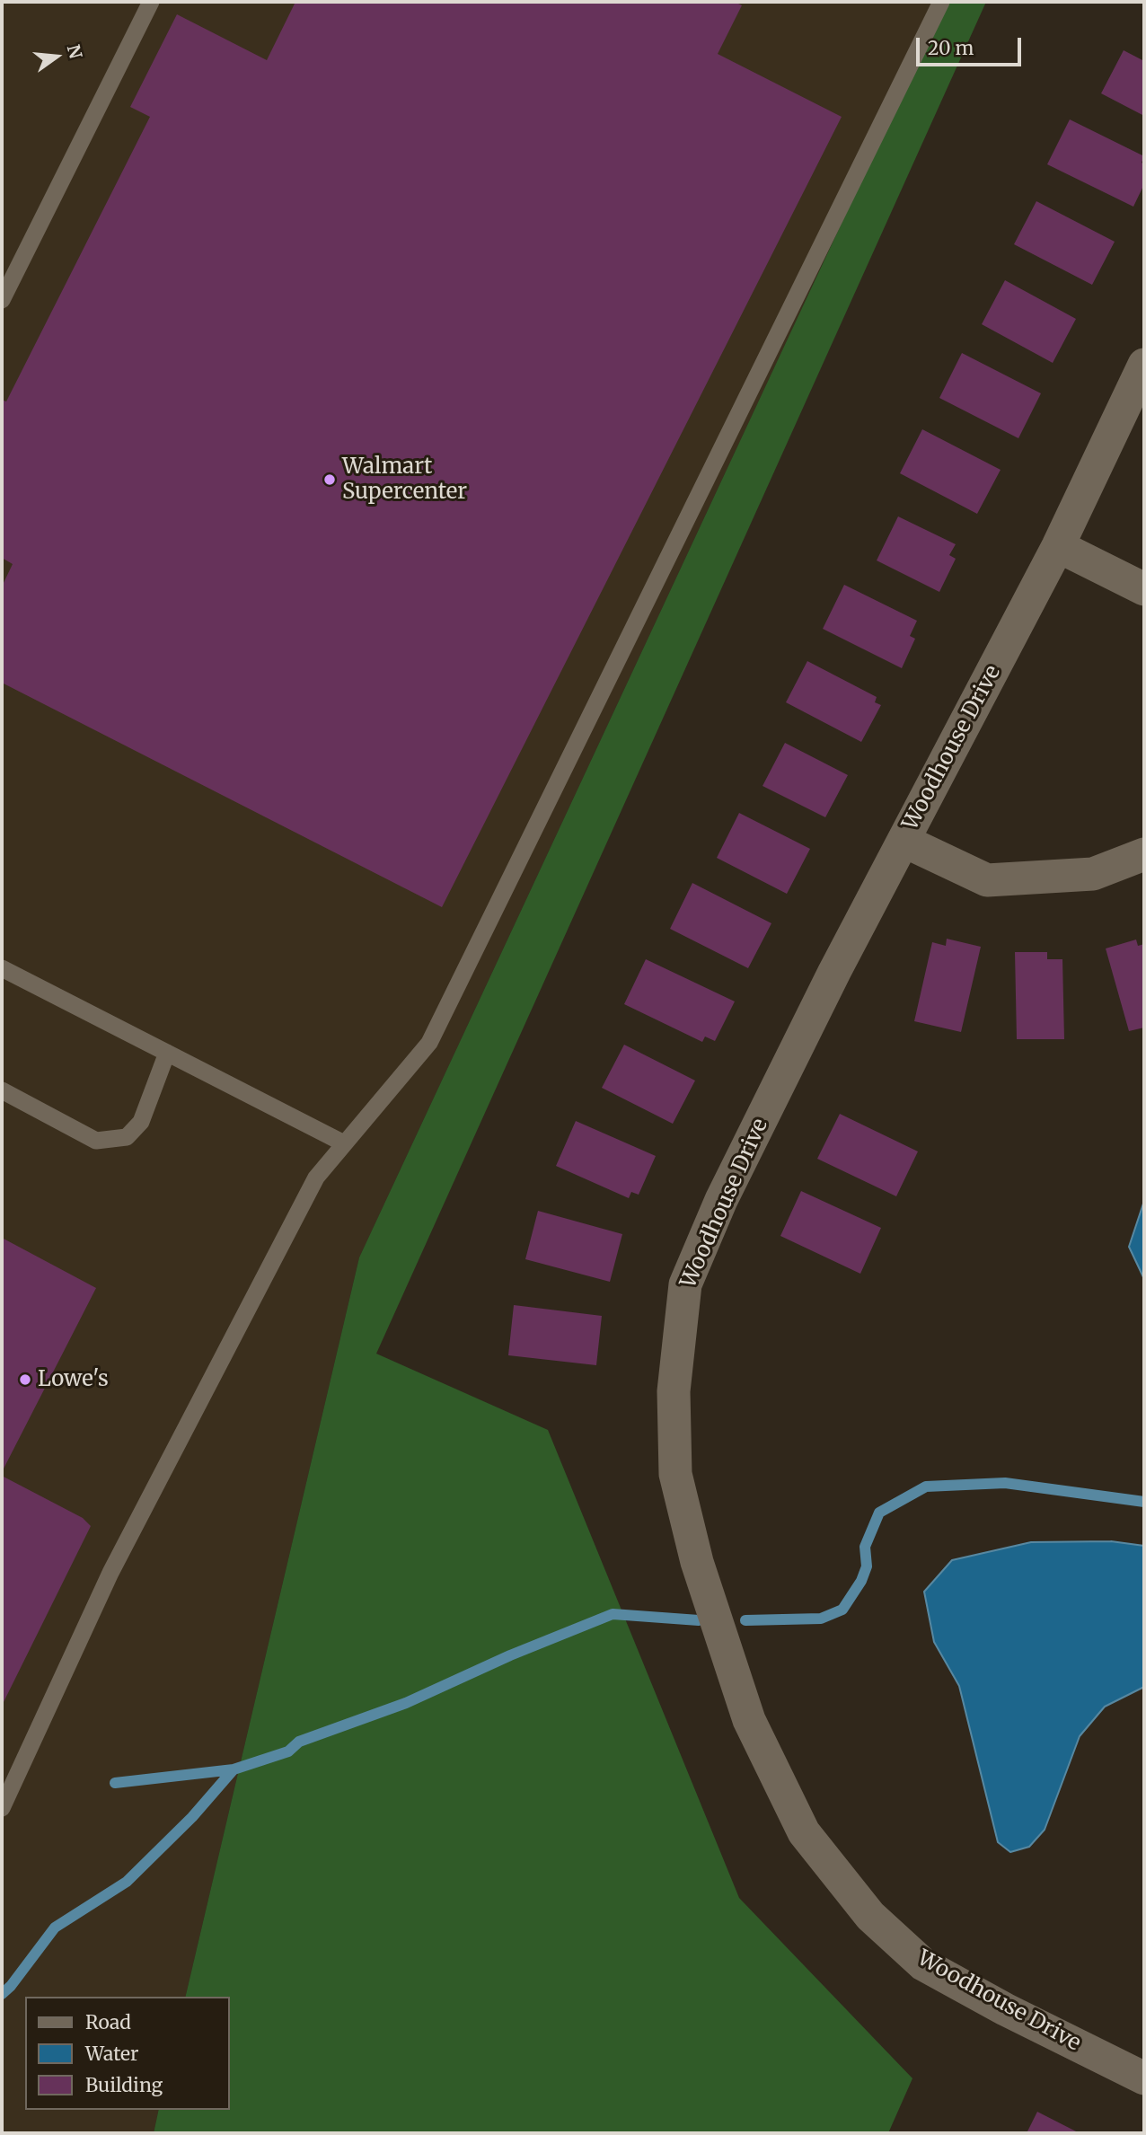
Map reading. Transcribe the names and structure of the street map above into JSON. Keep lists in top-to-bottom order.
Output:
{
  "streets": {
    "street": ["Woodhouse Drive"]
  },
  "places": ["Walmart Supercenter", "Lowe's"],
  "legend": ["Road", "Water", "Building"],
  "scale_bar": "20 m",
  "north": "right"
}
